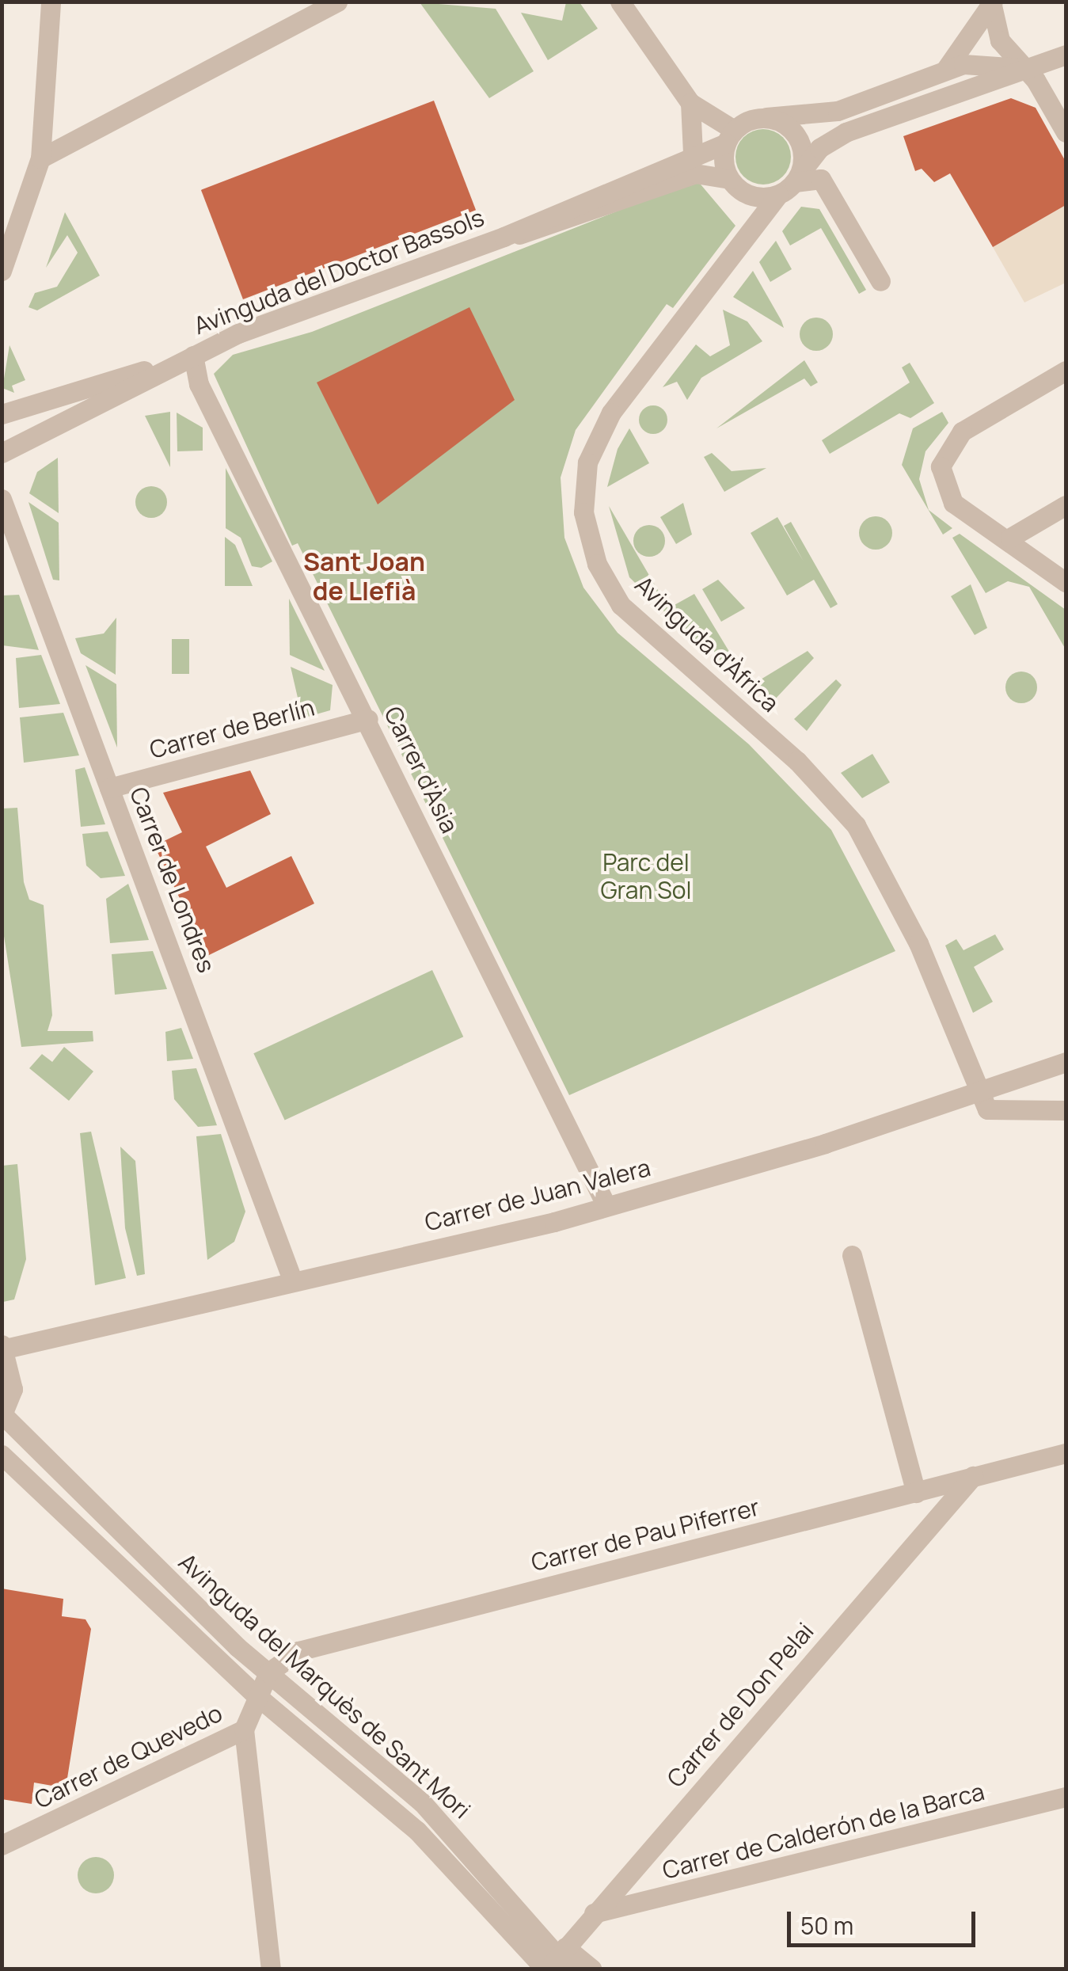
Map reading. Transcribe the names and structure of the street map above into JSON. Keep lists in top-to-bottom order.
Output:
{
  "streets": {
    "street": [
      "Avinguda del Doctor Bassols",
      "Avinguda d'Àfrica",
      "Carrer de Berlín",
      "Carrer d'Àsia",
      "Carrer de Londres",
      "Carrer de Juan Valera",
      "Carrer de Pau Piferrer",
      "Avinguda del Marquès de Sant Mori",
      "Carrer de Don Pelai",
      "Carrer de Quevedo",
      "Carrer de Calderón de la Barca"
    ]
  },
  "crossings": [
    ["Avinguda del Doctor Bassols", "Avinguda d'Àfrica"],
    ["Avinguda del Doctor Bassols", "Carrer d'Àsia"],
    ["Avinguda d'Àfrica", "Carrer de Juan Valera"],
    ["Carrer de Berlín", "Carrer d'Àsia"],
    ["Carrer de Berlín", "Carrer de Londres"],
    ["Carrer d'Àsia", "Carrer de Juan Valera"],
    ["Carrer de Londres", "Carrer de Juan Valera"],
    ["Carrer de Pau Piferrer", "Avinguda del Marquès de Sant Mori"],
    ["Carrer de Pau Piferrer", "Carrer de Don Pelai"],
    ["Avinguda del Marquès de Sant Mori", "Carrer de Don Pelai"],
    ["Avinguda del Marquès de Sant Mori", "Carrer de Quevedo"],
    ["Carrer de Don Pelai", "Carrer de Calderón de la Barca"]
  ],
  "districts": ["Sant Joan de Llefià"],
  "parks": ["Parc del Gran Sol"],
  "scale_bar": "50 m"
}
